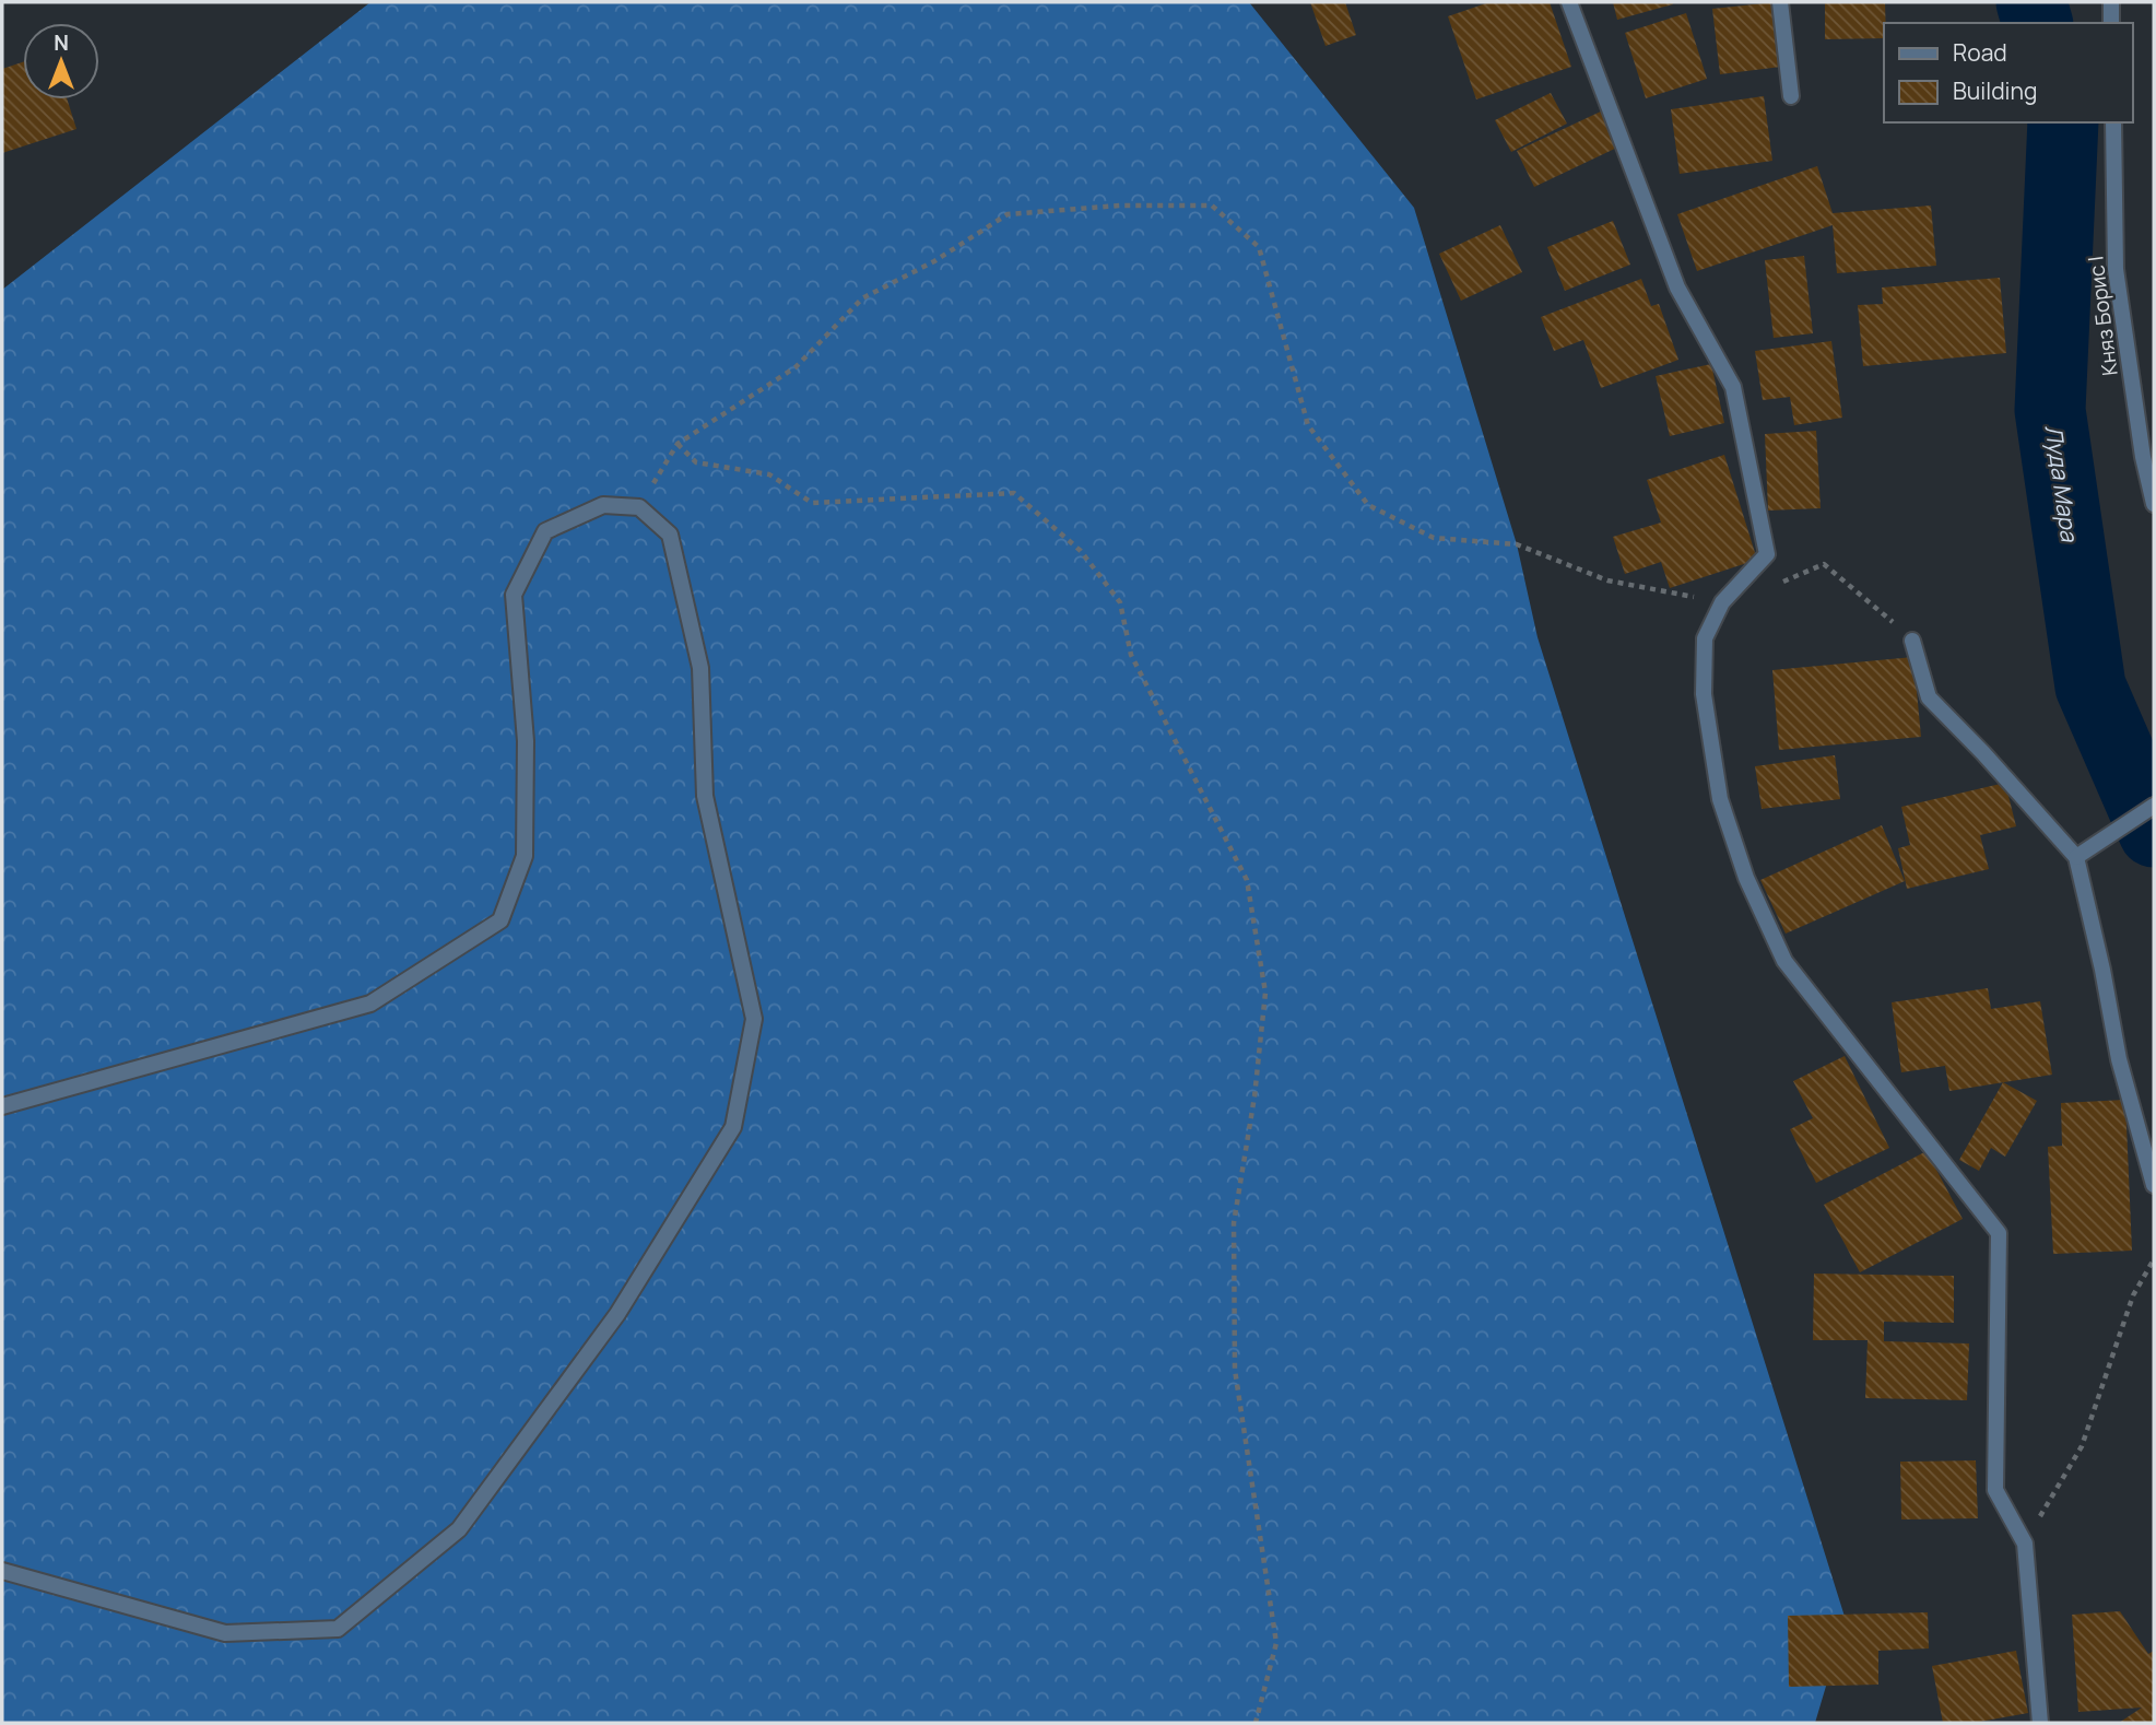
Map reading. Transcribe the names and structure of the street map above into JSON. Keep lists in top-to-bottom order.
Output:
{
  "streets": {
    "street": ["Княз Борис I"]
  },
  "water": ["Луда Мара"],
  "legend": ["Road", "Building"],
  "north": "top"
}
